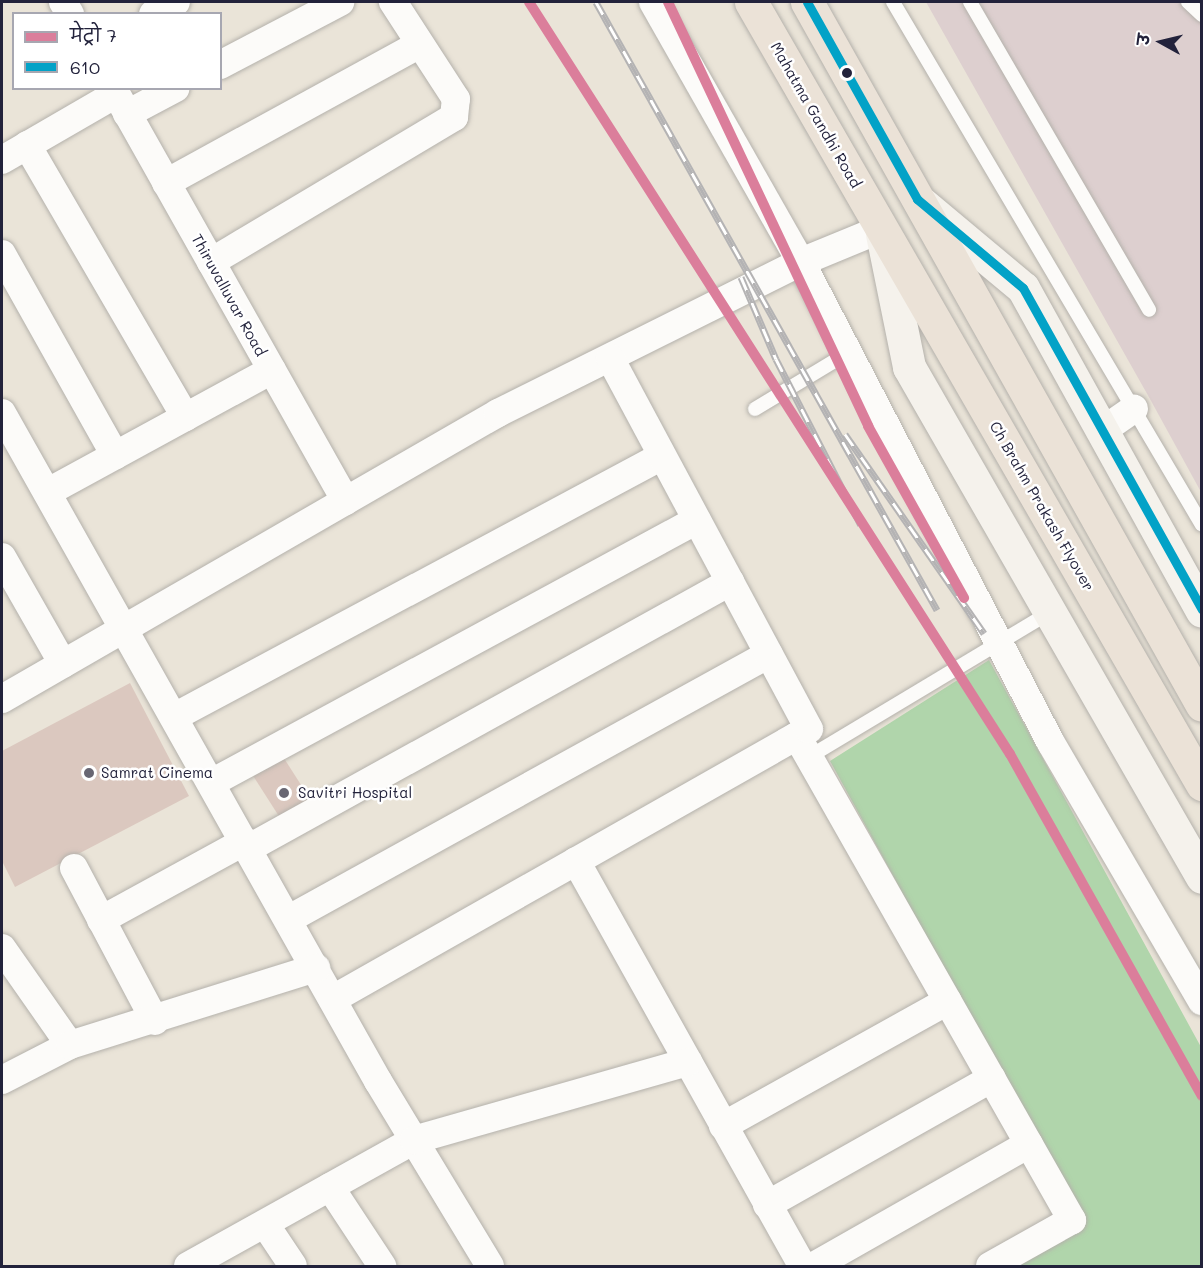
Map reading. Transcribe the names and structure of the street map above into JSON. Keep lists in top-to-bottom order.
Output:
{
  "streets": {
    "main road": ["Mahatma Gandhi Road", "Ch Brahm Prakash Flyover"],
    "street": ["Thiruvalluvar Road"]
  },
  "crossings": [
    ["Mahatma Gandhi Road", "Ch Brahm Prakash Flyover"]
  ],
  "places": ["Samrat Cinema", "Savitri Hospital"],
  "lines": ["metro line 7", "transit line 610"],
  "legend": ["मेट्रो 7", "610"],
  "north": "left"
}
